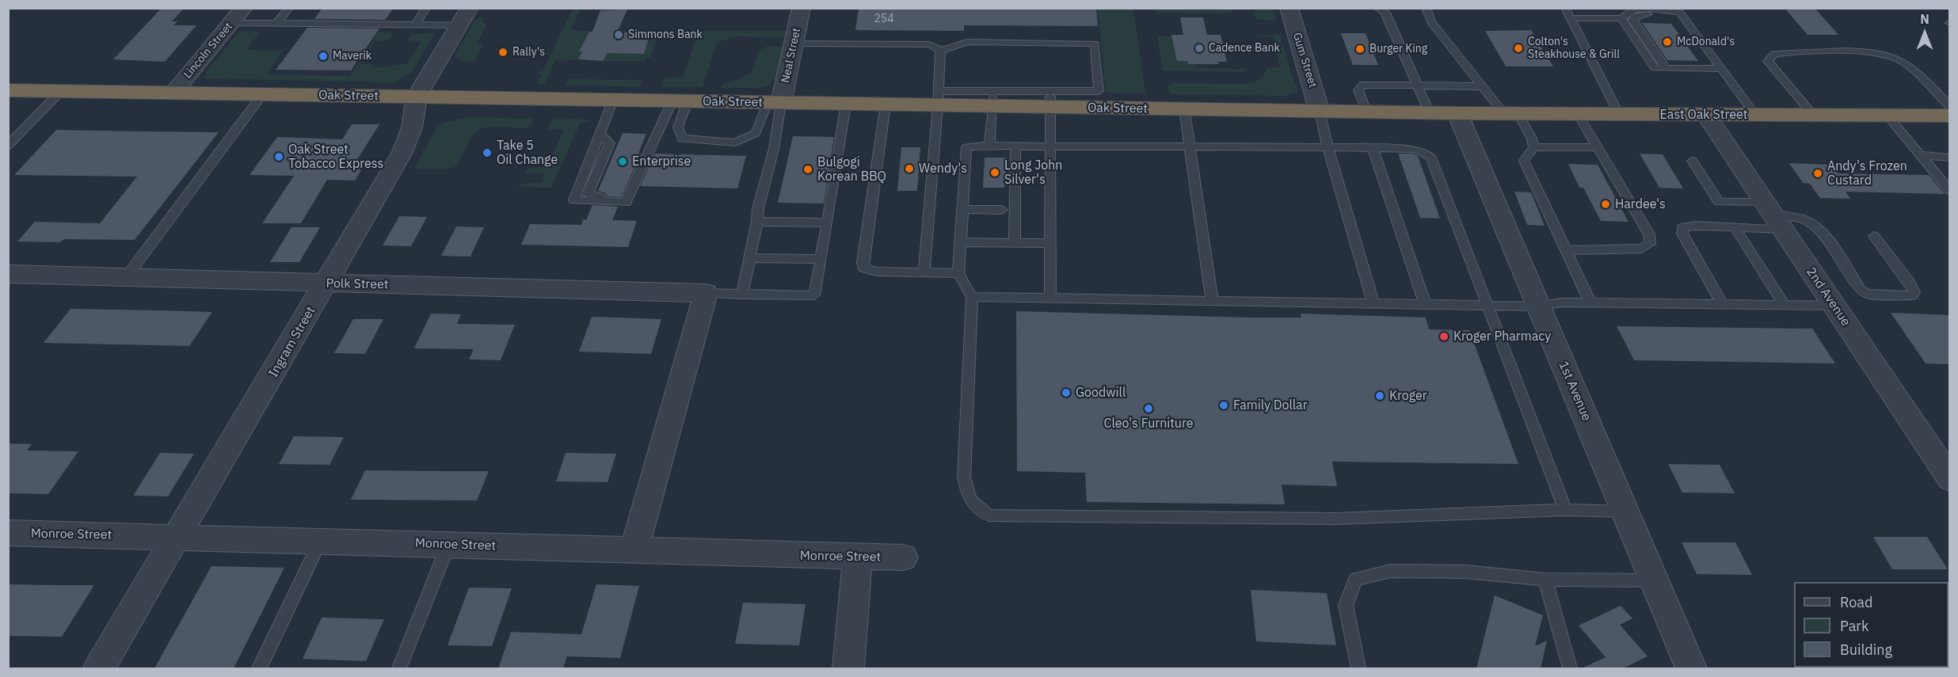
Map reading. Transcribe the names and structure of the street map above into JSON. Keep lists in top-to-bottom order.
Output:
{
  "streets": {
    "highway": ["Oak Street", "East Oak Street"],
    "street": [
      "Lincoln Street",
      "Neal Street",
      "Gum Street",
      "Polk Street",
      "2nd Avenue",
      "Ingram Street",
      "1st Avenue",
      "Monroe Street"
    ]
  },
  "crossings": [
    ["Lincoln Street", "Oak Street"],
    ["Neal Street", "Oak Street"],
    ["Gum Street", "Oak Street"],
    ["Oak Street", "East Oak Street"],
    ["Oak Street", "Ingram Street"],
    ["Oak Street", "1st Avenue"],
    ["East Oak Street", "2nd Avenue"],
    ["East Oak Street", "1st Avenue"],
    ["Polk Street", "Ingram Street"],
    ["Ingram Street", "Monroe Street"]
  ],
  "places": [
    "Simmons Bank",
    "McDonald's",
    "Cadence Bank",
    "Colton's Steakhouse & Grill",
    "Burger King",
    "Rally's",
    "Maverik",
    "Take 5 Oil Change",
    "Oak Street Tobacco Express",
    "Enterprise",
    "Wendy's",
    "Bulgogi Korean BBQ",
    "Long John Silver's",
    "Andy's Frozen Custard",
    "Hardee's",
    "Kroger Pharmacy",
    "Goodwill",
    "Kroger",
    "Family Dollar",
    "Cleo's Furniture"
  ],
  "house_numbers": ["254"],
  "legend": ["Road", "Park", "Building"],
  "north": "top"
}
